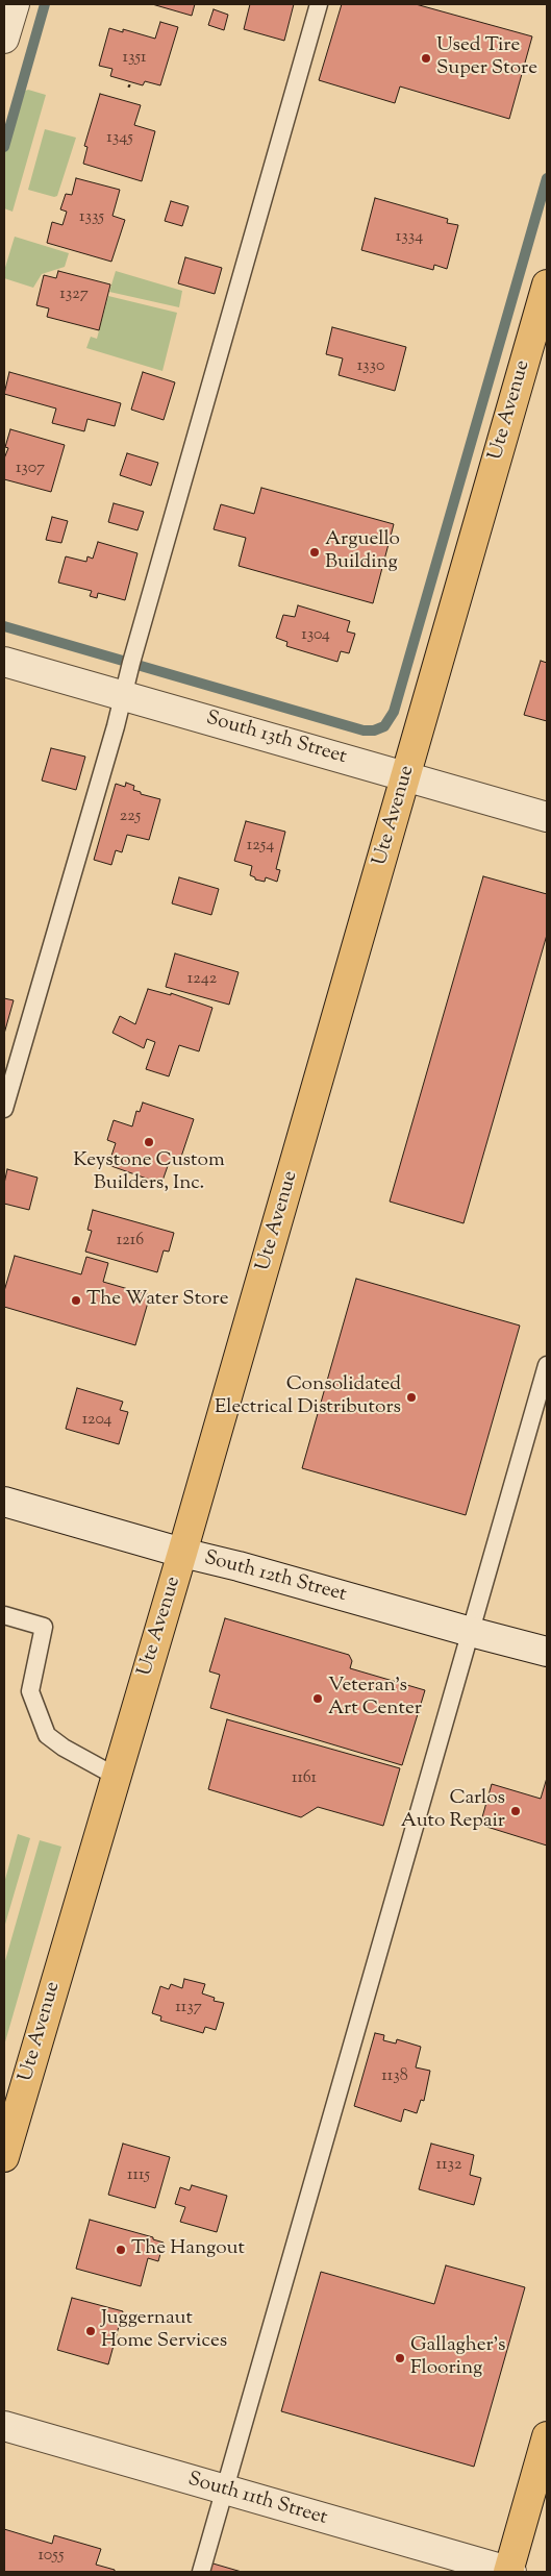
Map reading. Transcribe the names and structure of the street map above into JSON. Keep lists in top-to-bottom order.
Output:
{
  "streets": {
    "main road": ["Ute Avenue"],
    "street": ["South 13th Street", "South 12th Street", "South 11th Street"]
  },
  "crossings": [
    ["Ute Avenue", "South 13th Street"],
    ["Ute Avenue", "South 12th Street"]
  ],
  "places": [
    "Used Tire Super Store",
    "Arguello Building",
    "Keystone Custom Builders, Inc.",
    "The Water Store",
    "Consolidated Electrical Distributors",
    "Veteran's Art Center",
    "Carlos Auto Repair",
    "The Hangout",
    "Juggernaut Home Services",
    "Gallagher's Flooring"
  ],
  "house_numbers": [
    "1351",
    "1345",
    "1335",
    "1334",
    "1327",
    "1330",
    "1307",
    "1304",
    "225",
    "1254",
    "1242",
    "1216",
    "1204",
    "1161",
    "1137",
    "1138",
    "1132",
    "1115",
    "1055"
  ]
}
